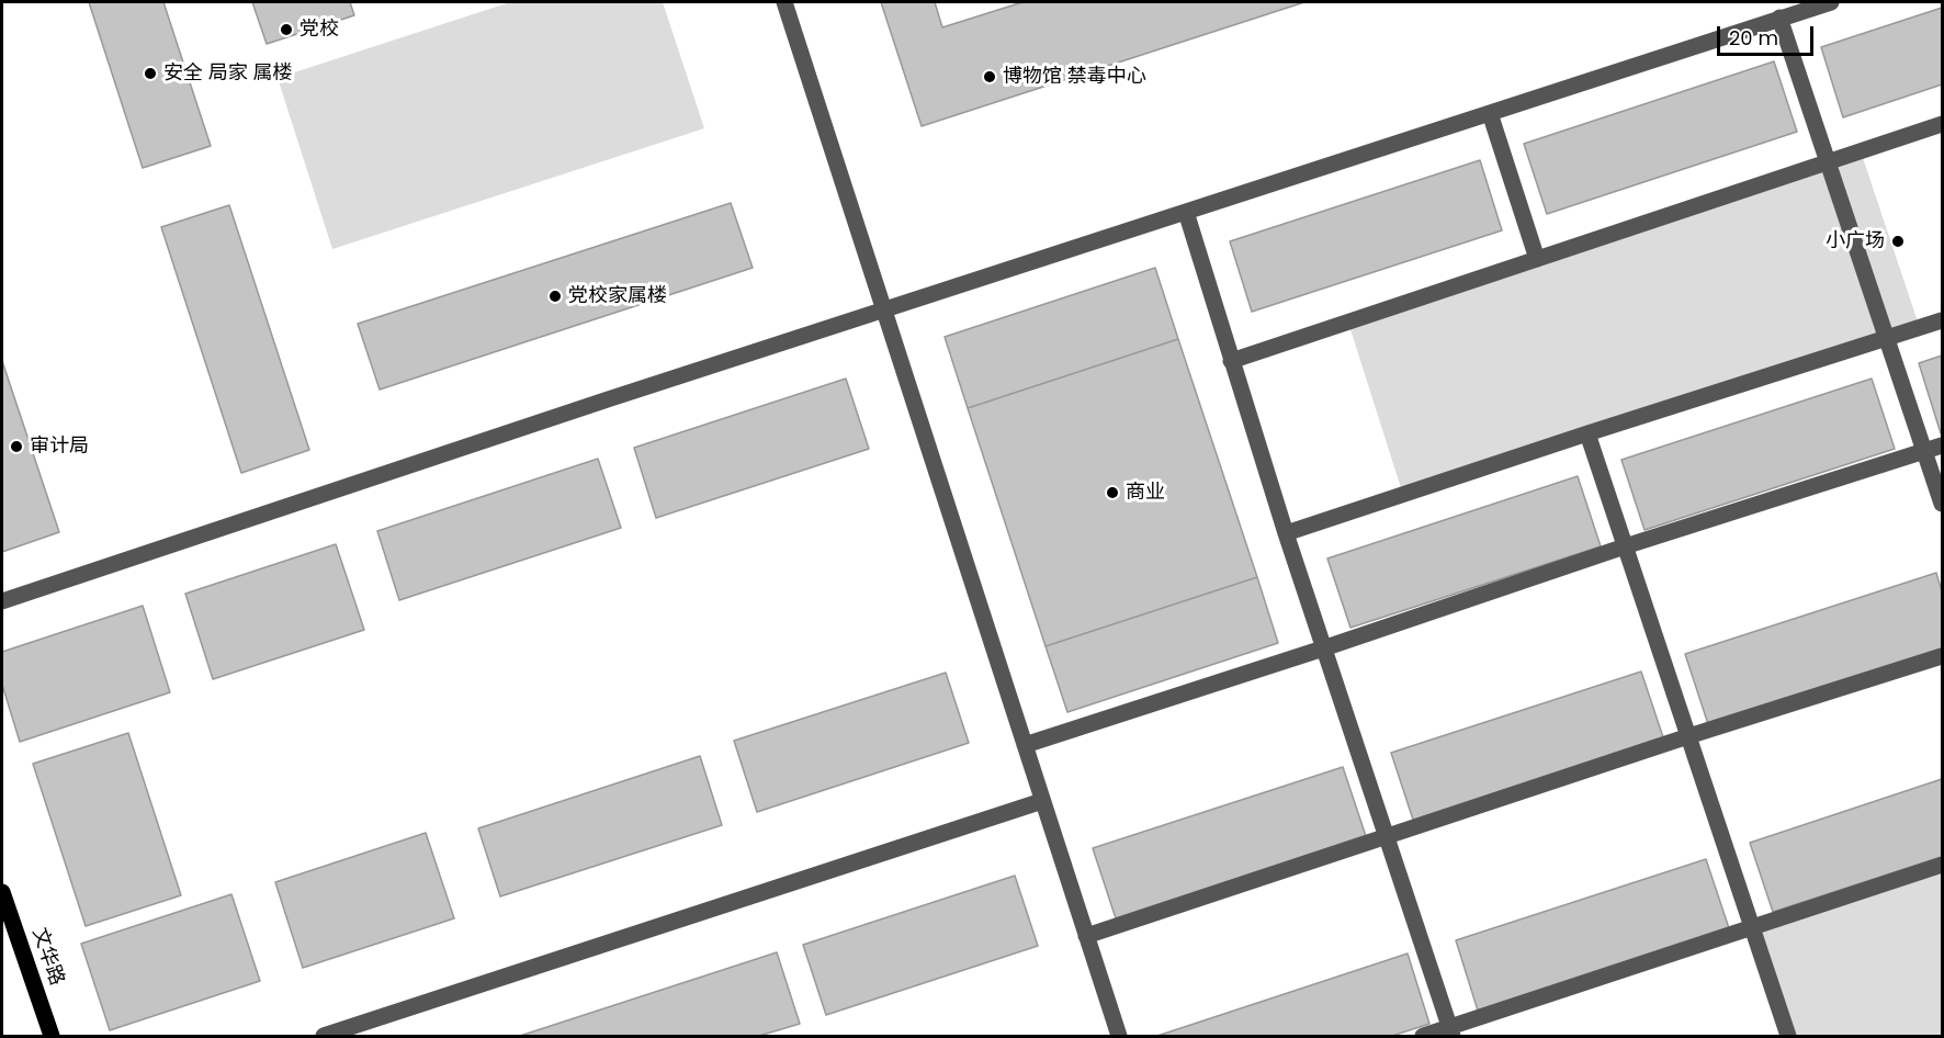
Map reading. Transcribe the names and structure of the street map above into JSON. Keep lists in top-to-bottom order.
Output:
{
  "streets": {
    "main road": ["文华路"]
  },
  "places": [
    "党校",
    "安全 局家 属楼",
    "博物馆 禁毒中心",
    "小广场",
    "党校家属楼",
    "审计局",
    "商业"
  ],
  "scale_bar": "20 m"
}
